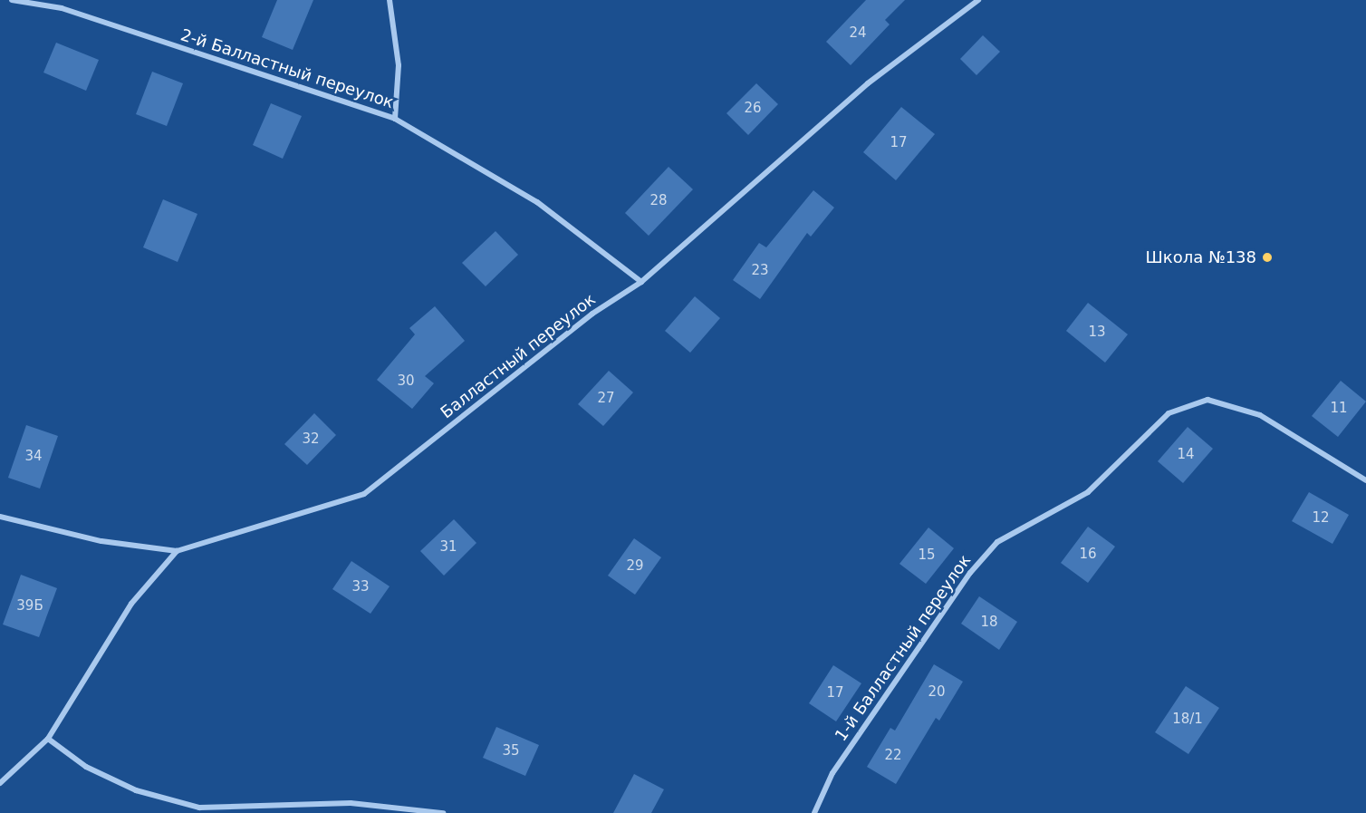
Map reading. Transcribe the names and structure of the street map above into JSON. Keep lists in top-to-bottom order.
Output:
{
  "streets": {
    "street": ["2-й Балластный переулок", "Балластный переулок", "1-й Балластный переулок"]
  },
  "crossings": [
    ["2-й Балластный переулок", "Балластный переулок"]
  ],
  "places": ["Школа №138"],
  "house_numbers": [
    "24",
    "26",
    "17",
    "28",
    "23",
    "13",
    "30",
    "27",
    "11",
    "32",
    "14",
    "34",
    "12",
    "31",
    "16",
    "15",
    "29",
    "33",
    "39Б",
    "18",
    "20",
    "17",
    "18/1",
    "35",
    "22"
  ]
}
